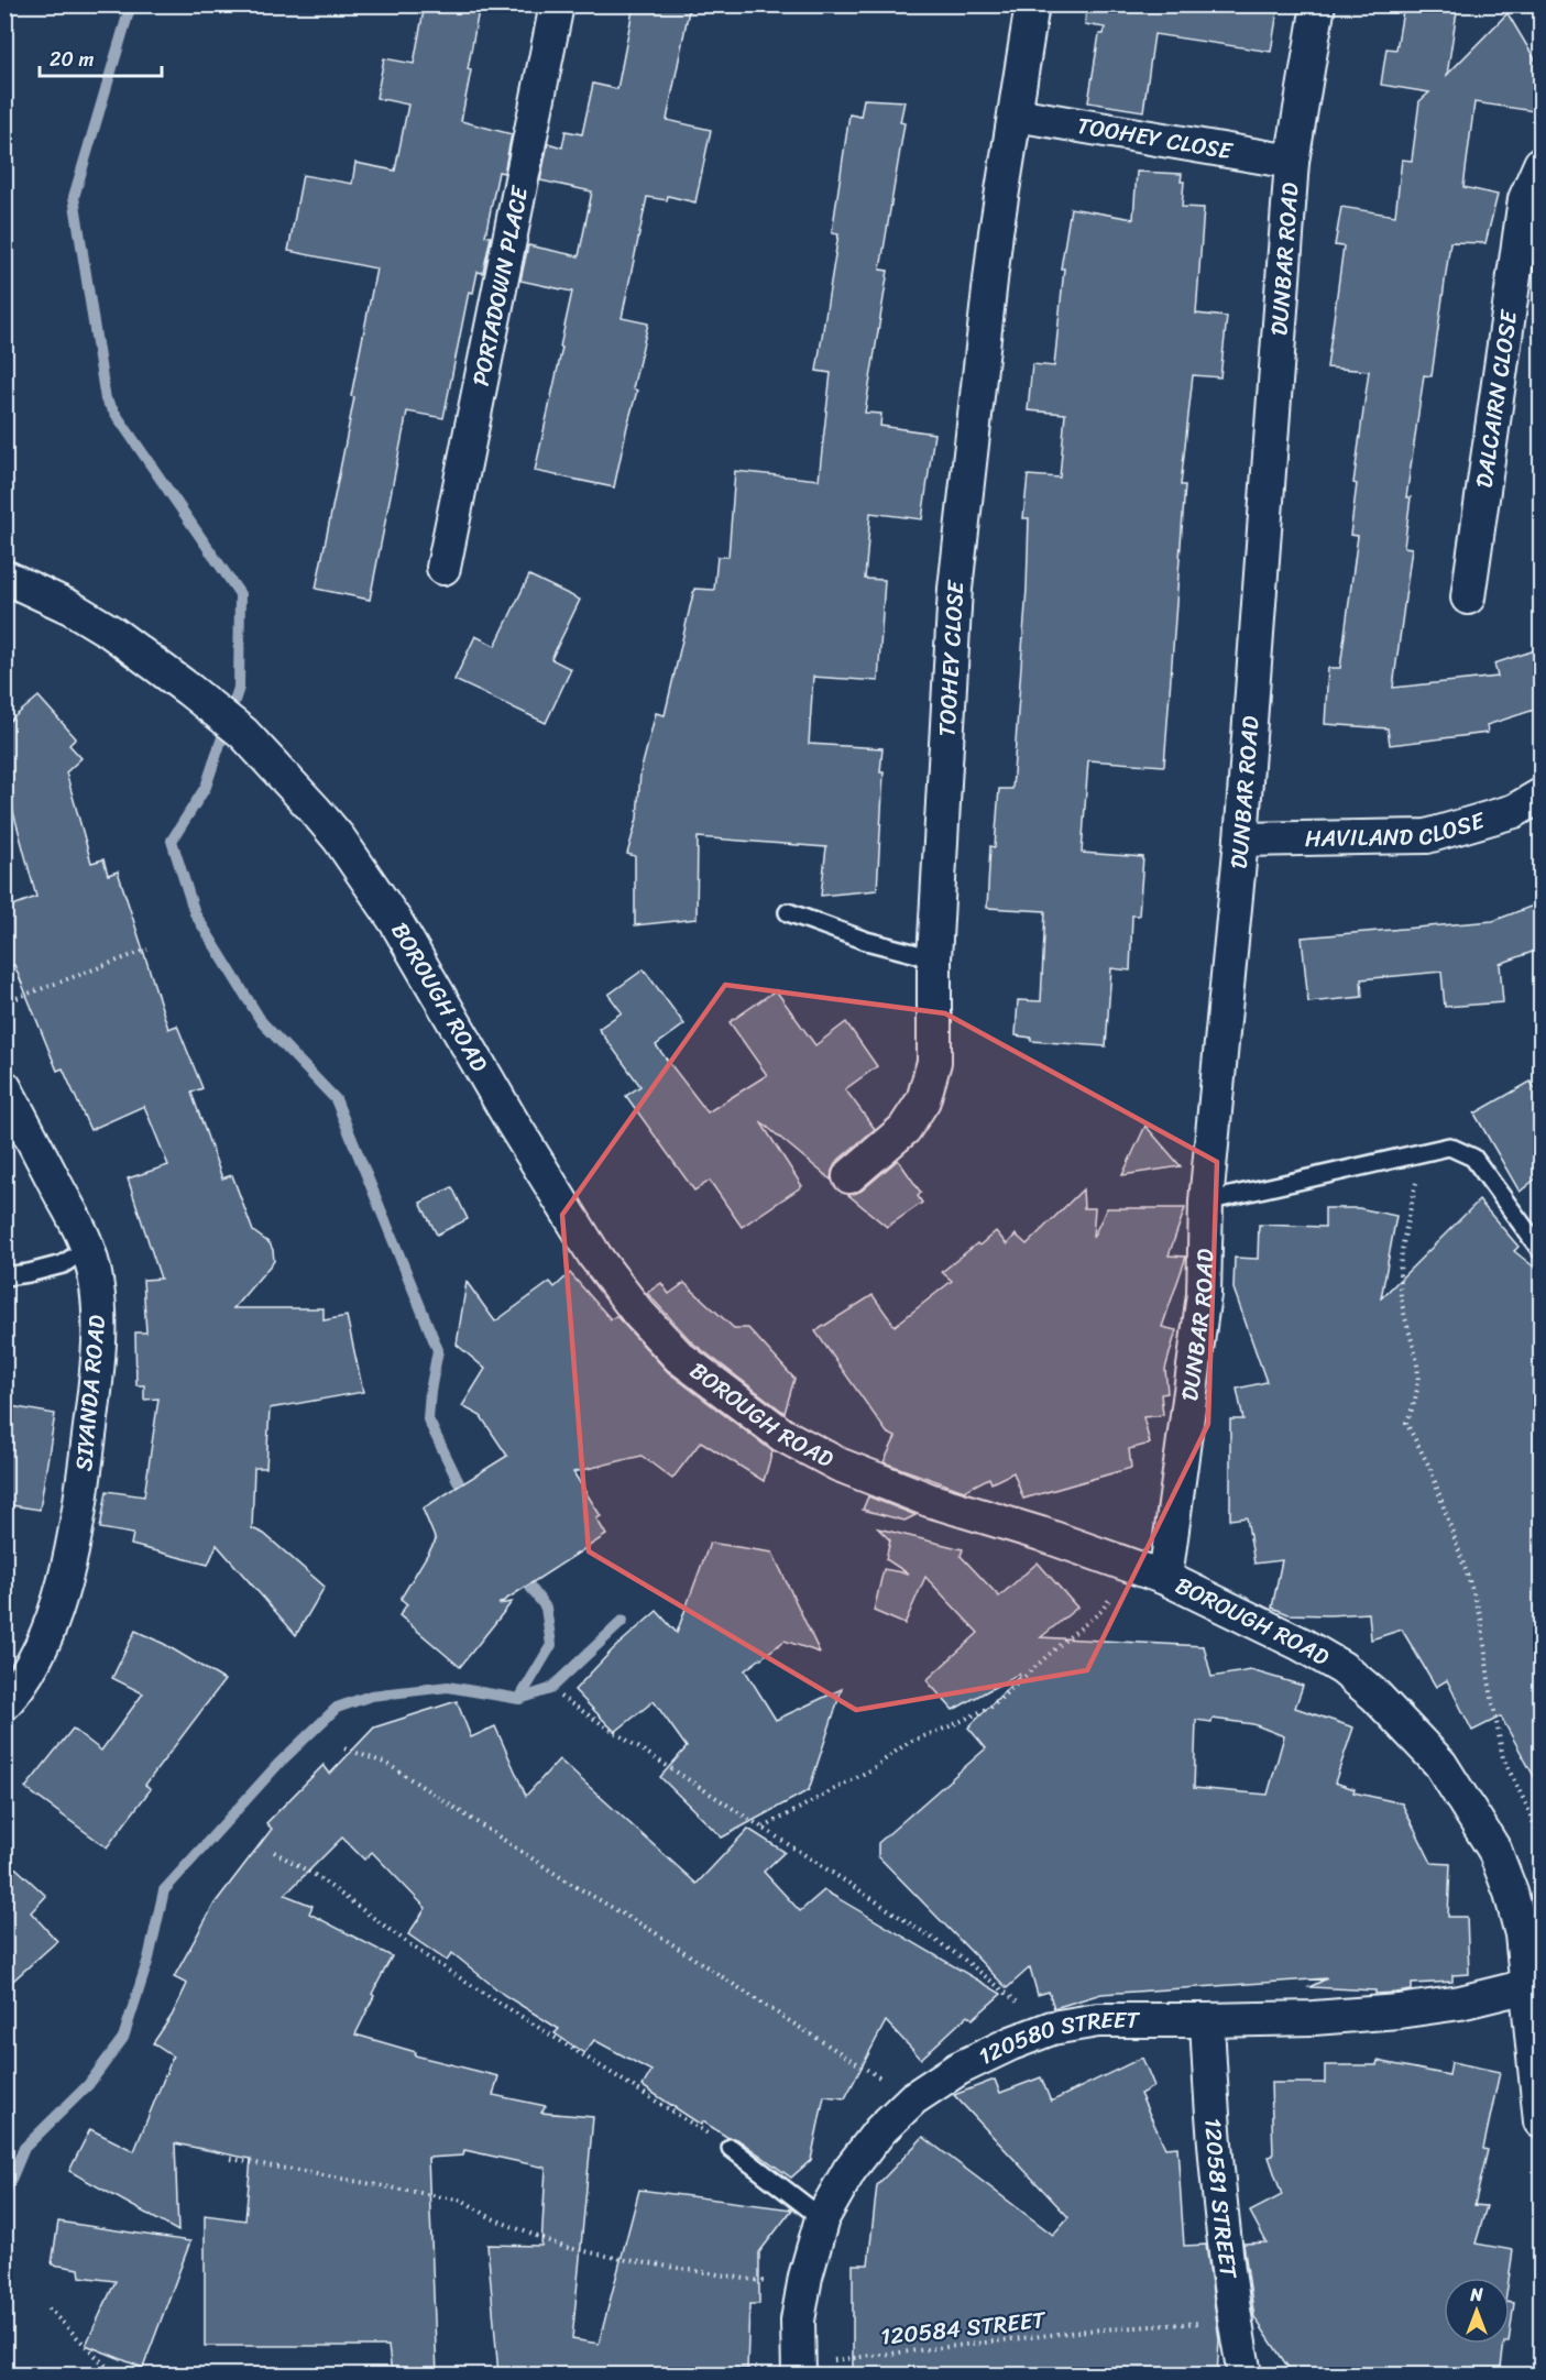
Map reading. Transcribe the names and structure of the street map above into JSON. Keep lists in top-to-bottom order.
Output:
{
  "streets": {
    "street": [
      "TOOHEY CLOSE",
      "DUNBAR ROAD",
      "PORTADOWN PLACE",
      "DALCAIRN CLOSE",
      "HAVILAND CLOSE",
      "BOROUGH ROAD",
      "SIYANDA ROAD",
      "120580 STREET",
      "120581 STREET"
    ],
    "path": ["120584 STREET"]
  },
  "crossings": [
    ["TOOHEY CLOSE", "DUNBAR ROAD"],
    ["DUNBAR ROAD", "HAVILAND CLOSE"],
    ["DUNBAR ROAD", "BOROUGH ROAD"],
    ["BOROUGH ROAD", "120580 STREET"],
    ["120580 STREET", "120581 STREET"],
    ["120580 STREET", "120584 STREET"],
    ["120581 STREET", "120584 STREET"]
  ],
  "scale_bar": "20 m",
  "north": "top"
}
